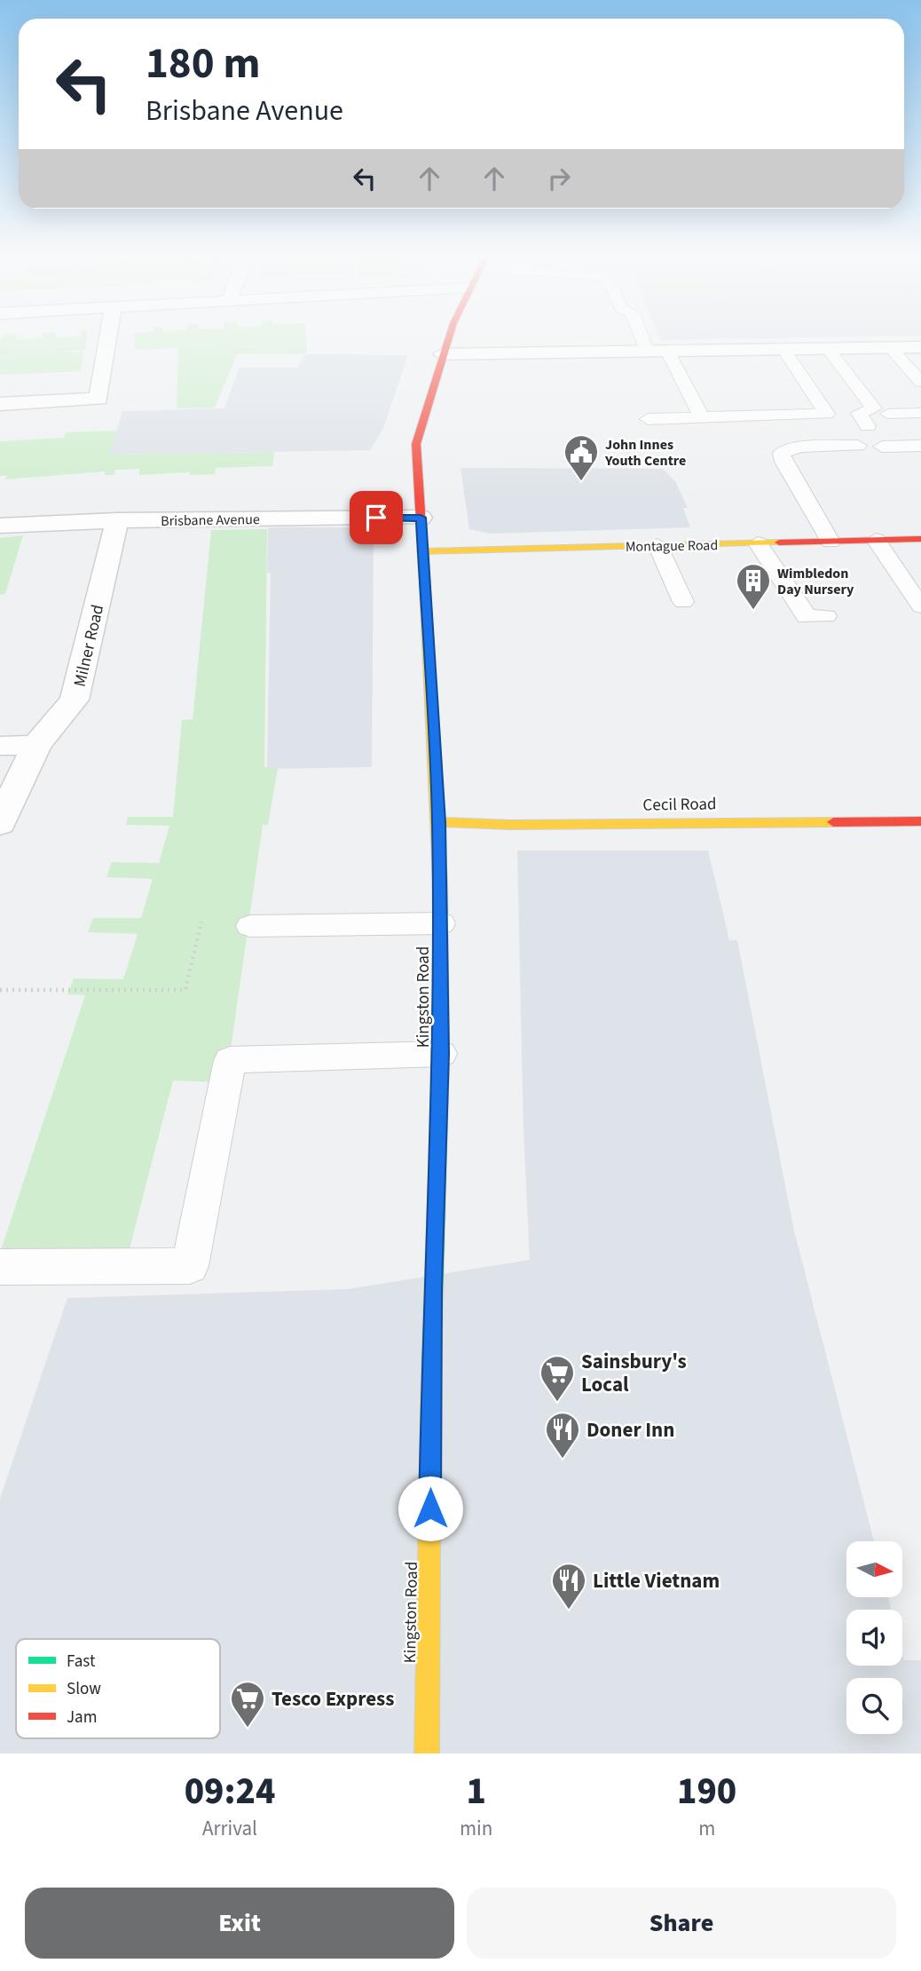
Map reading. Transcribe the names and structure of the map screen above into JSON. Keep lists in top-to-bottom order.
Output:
{
  "streets": {
    "main road": ["Montague Road", "Cecil Road", "Kingston Road"],
    "street": ["Brisbane Avenue", "Milner Road"]
  },
  "crossings": [
    ["Brisbane Avenue", "Milner Road"],
    ["Brisbane Avenue", "Kingston Road"],
    ["Montague Road", "Kingston Road"],
    ["Cecil Road", "Kingston Road"]
  ],
  "places": {
    "public building": ["John Innes Youth Centre"],
    "building": ["Wimbledon Day Nursery"],
    "supermarket": ["Sainsbury's Local", "Tesco Express"],
    "restaurant": ["Doner Inn", "Little Vietnam"]
  },
  "legend": ["Fast", "Slow", "Jam"],
  "north": "right",
  "page": {
    "turn": ["180 m", "Brisbane Avenue"],
    "eta": [
      "09:24",
      "Arrival",
      "1",
      "min",
      "190",
      "m"
    ],
    "buttons": ["Exit", "Share"]
  }
}
